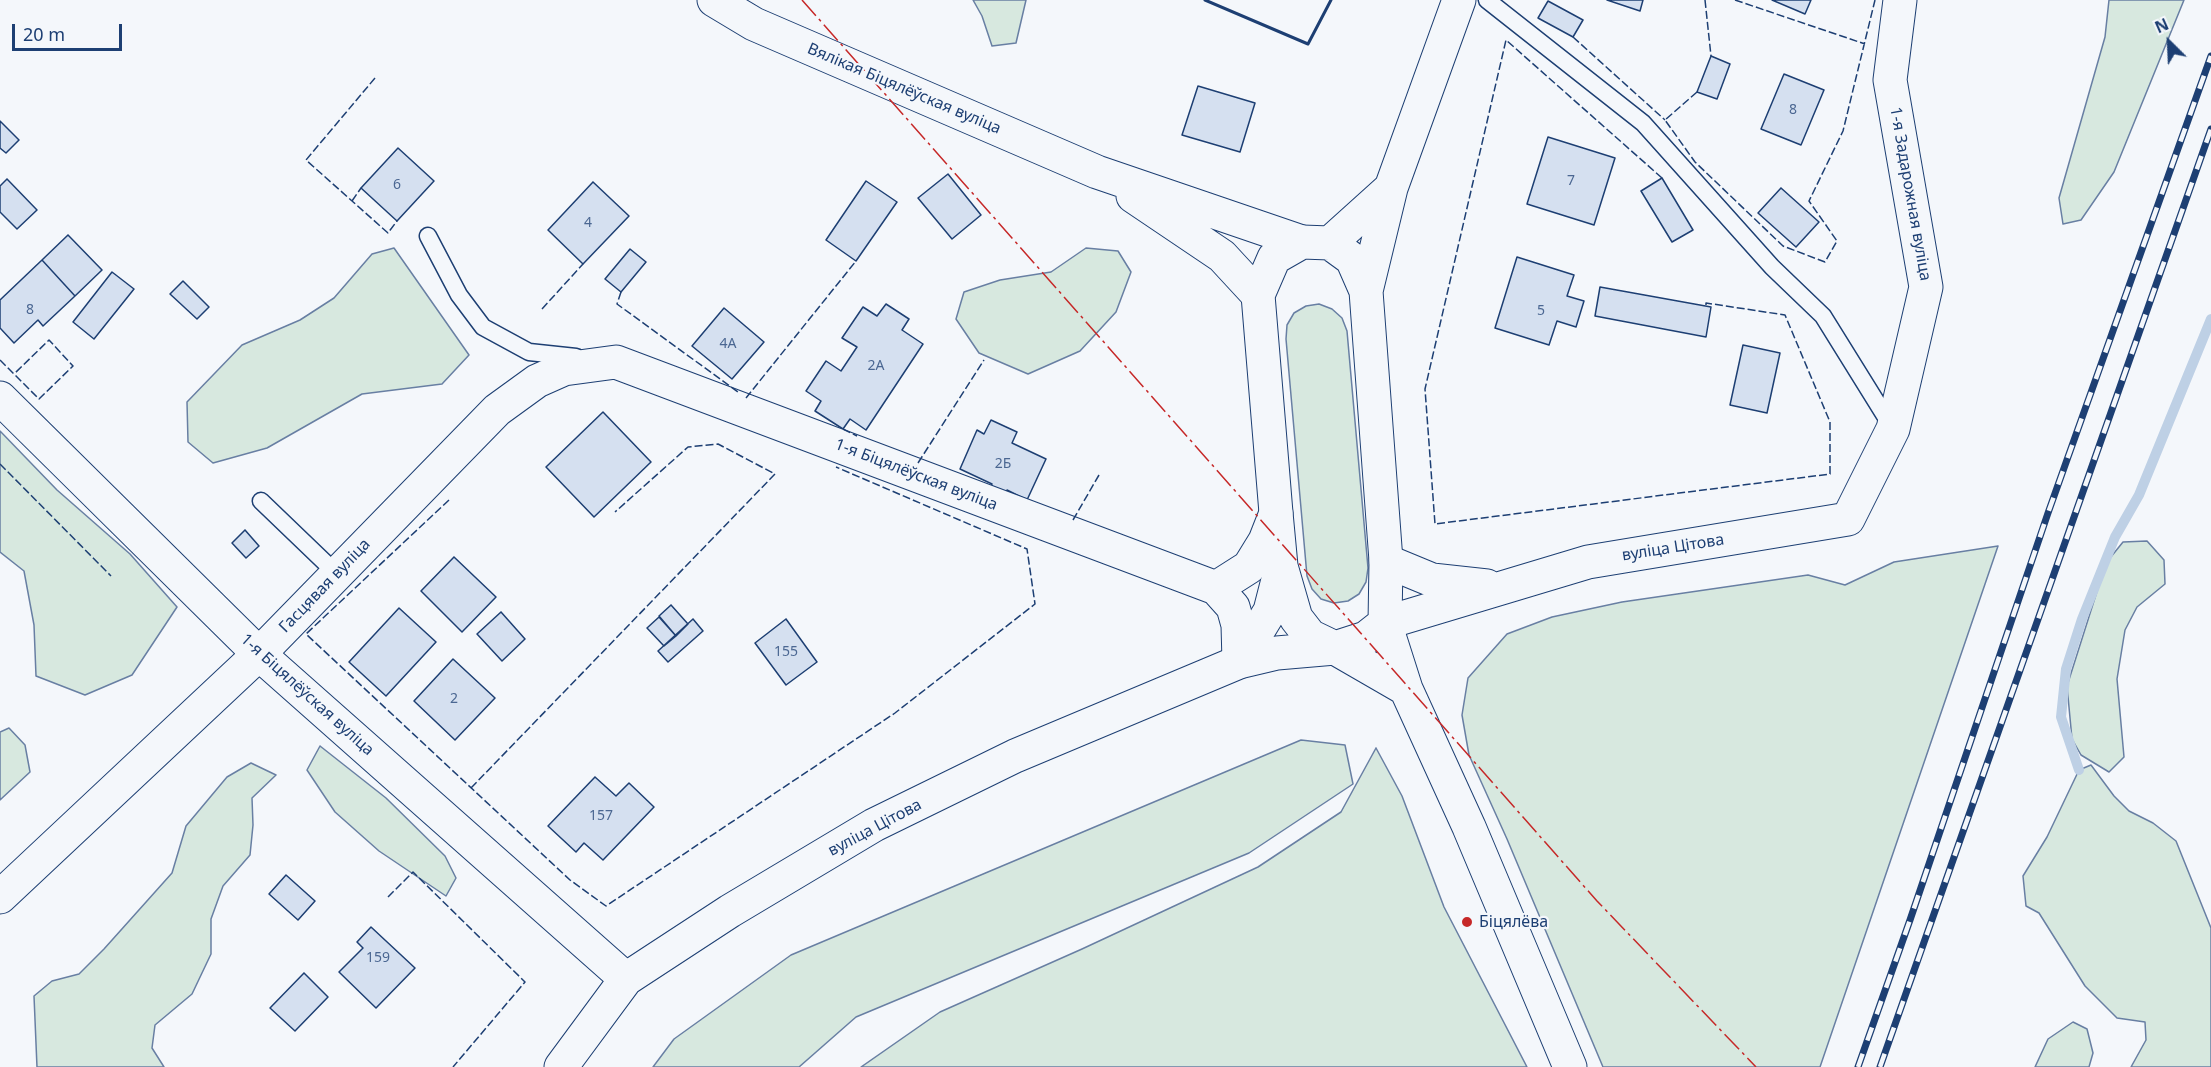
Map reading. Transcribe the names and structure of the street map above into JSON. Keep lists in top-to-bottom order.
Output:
{
  "streets": {
    "street": [
      "Вялікая Біцялёўская вуліца",
      "1-я Задарожная вуліца",
      "1-я Біцялёўская вуліца",
      "вуліца Цітова",
      "Гасцявая вуліца"
    ]
  },
  "crossings": [
    ["1-я Задарожная вуліца", "вуліца Цітова"],
    ["1-я Біцялёўская вуліца", "вуліца Цітова"],
    ["1-я Біцялёўская вуліца", "Гасцявая вуліца"]
  ],
  "places": ["Біцялёва"],
  "house_numbers": [
    "8",
    "7",
    "6",
    "4",
    "8",
    "5",
    "4А",
    "2А",
    "2Б",
    "155",
    "2",
    "157",
    "159"
  ],
  "scale_bar": "20 m",
  "north": "top left"
}
